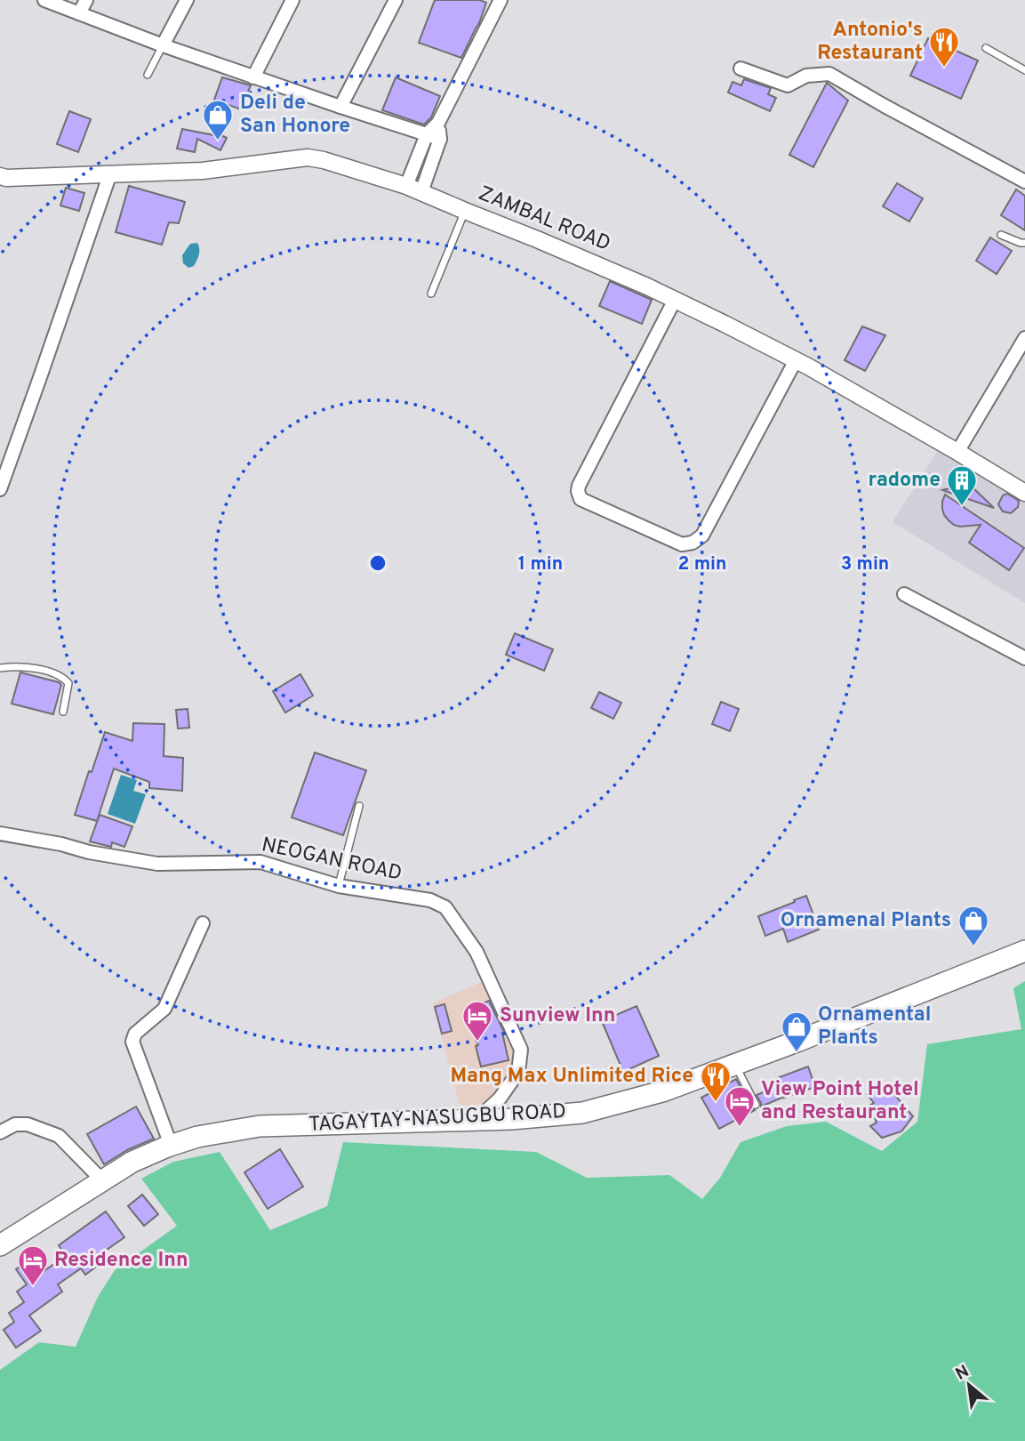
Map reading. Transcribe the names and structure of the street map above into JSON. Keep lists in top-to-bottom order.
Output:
{
  "streets": {
    "main road": ["TAGAYTAY-NASUGBU ROAD"],
    "street": ["ZAMBAL ROAD", "NEOGAN ROAD"]
  },
  "crossings": [
    ["NEOGAN ROAD", "TAGAYTAY-NASUGBU ROAD"]
  ],
  "places": {
    "restaurant": ["Antonio's Restaurant", "Mang Max Unlimited Rice"],
    "shop": ["Deli de San Honore", "Ornamenal Plants", "Ornamental Plants"],
    "building": ["radome"],
    "hotel": ["Sunview Inn", "View Point Hotel and Restaurant", "Residence Inn"]
  },
  "north": "top left",
  "rings": ["1 min", "2 min", "3 min"]
}
